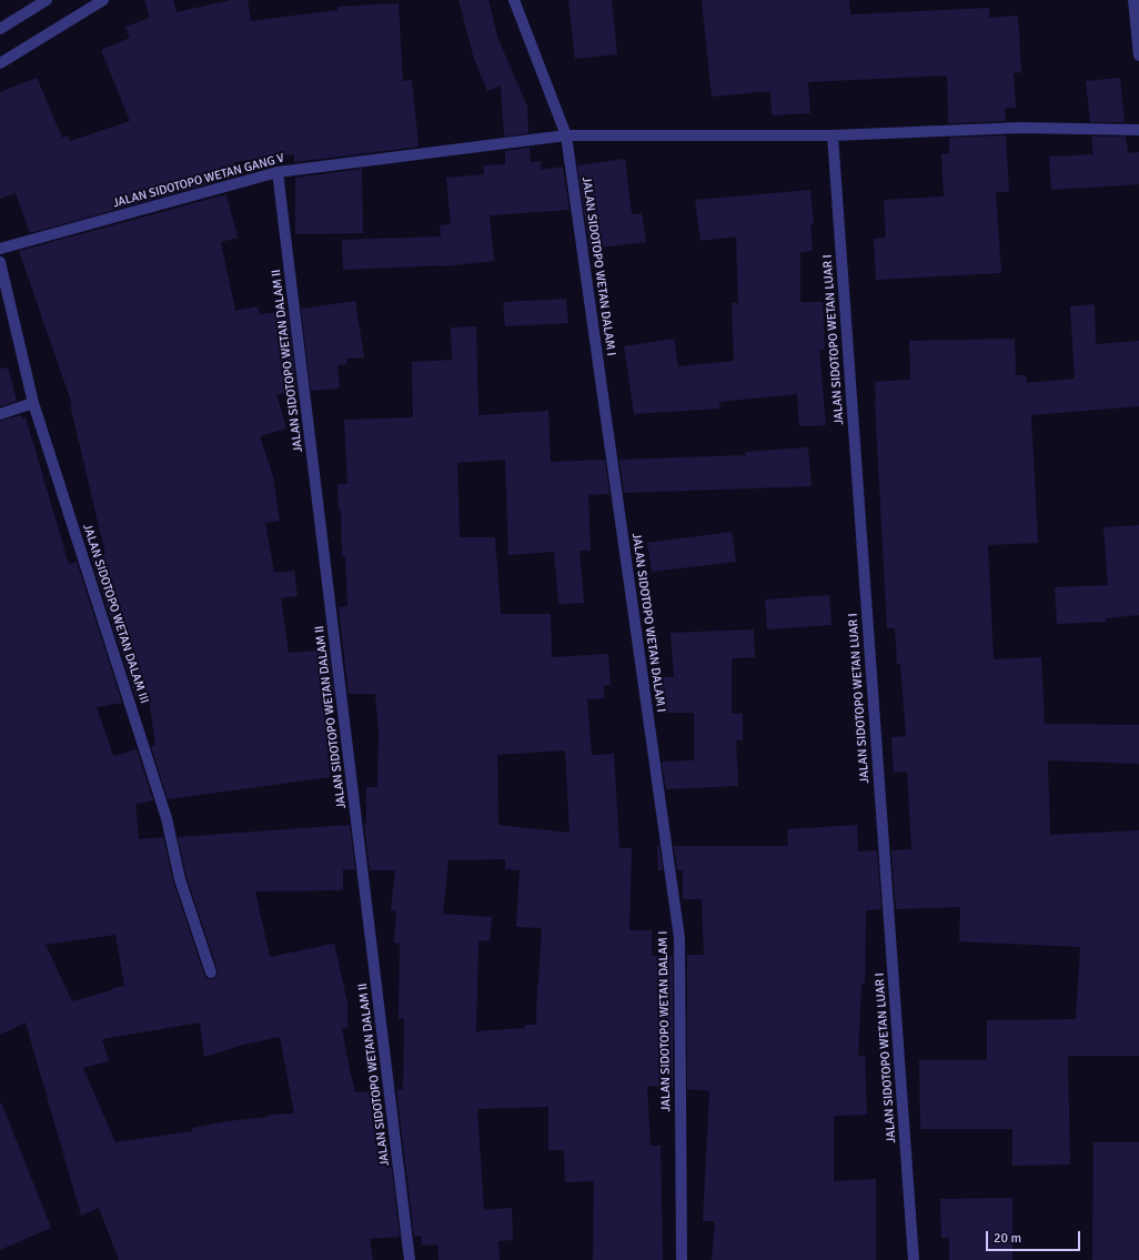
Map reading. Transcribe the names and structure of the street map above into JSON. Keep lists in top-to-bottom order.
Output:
{
  "streets": {
    "street": [
      "JALAN SIDOTOPO WETAN GANG V",
      "JALAN SIDOTOPO WETAN DALAM I",
      "JALAN SIDOTOPO WETAN LUAR I",
      "JALAN SIDOTOPO WETAN DALAM II",
      "JALAN SIDOTOPO WETAN DALAM III"
    ]
  },
  "crossings": [
    ["JALAN SIDOTOPO WETAN GANG V", "JALAN SIDOTOPO WETAN DALAM I"],
    ["JALAN SIDOTOPO WETAN GANG V", "JALAN SIDOTOPO WETAN LUAR I"],
    ["JALAN SIDOTOPO WETAN GANG V", "JALAN SIDOTOPO WETAN DALAM II"]
  ],
  "scale_bar": "20 m"
}
